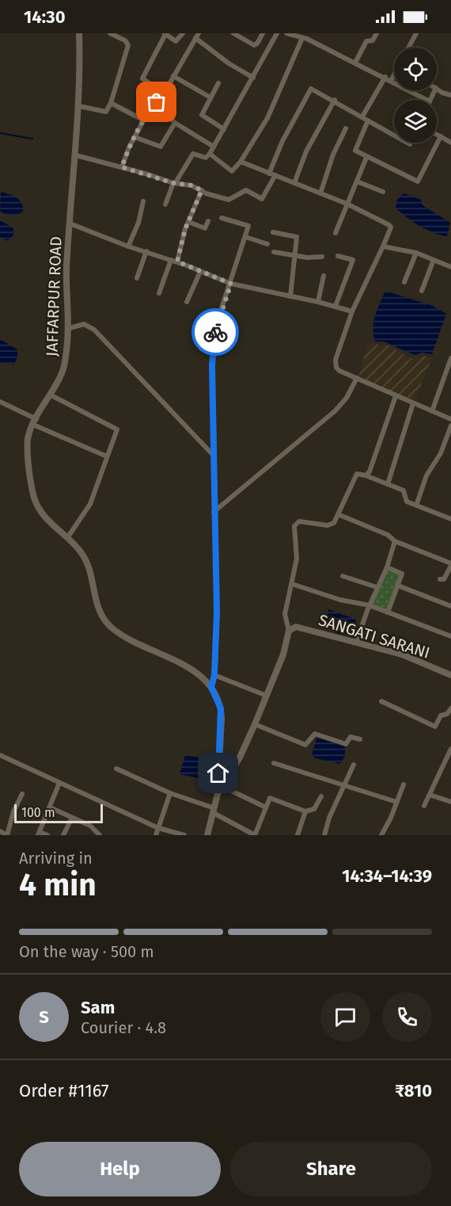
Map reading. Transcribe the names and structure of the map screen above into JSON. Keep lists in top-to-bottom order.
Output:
{
  "streets": {
    "street": ["JAFFARPUR ROAD", "SANGATI SARANI"]
  },
  "scale_bar": "100 m",
  "page": {
    "status": "14:30",
    "scale": "100 m",
    "heading": ["4 min", "Arriving in", "14:34–14:39"],
    "panel": [
      "Sam",
      "Courier · 4.8",
      "Order #1167",
      "₹810"
    ],
    "bar": "On the way · 500 m",
    "round": "S",
    "buttons": ["Help", "Share"]
  }
}
